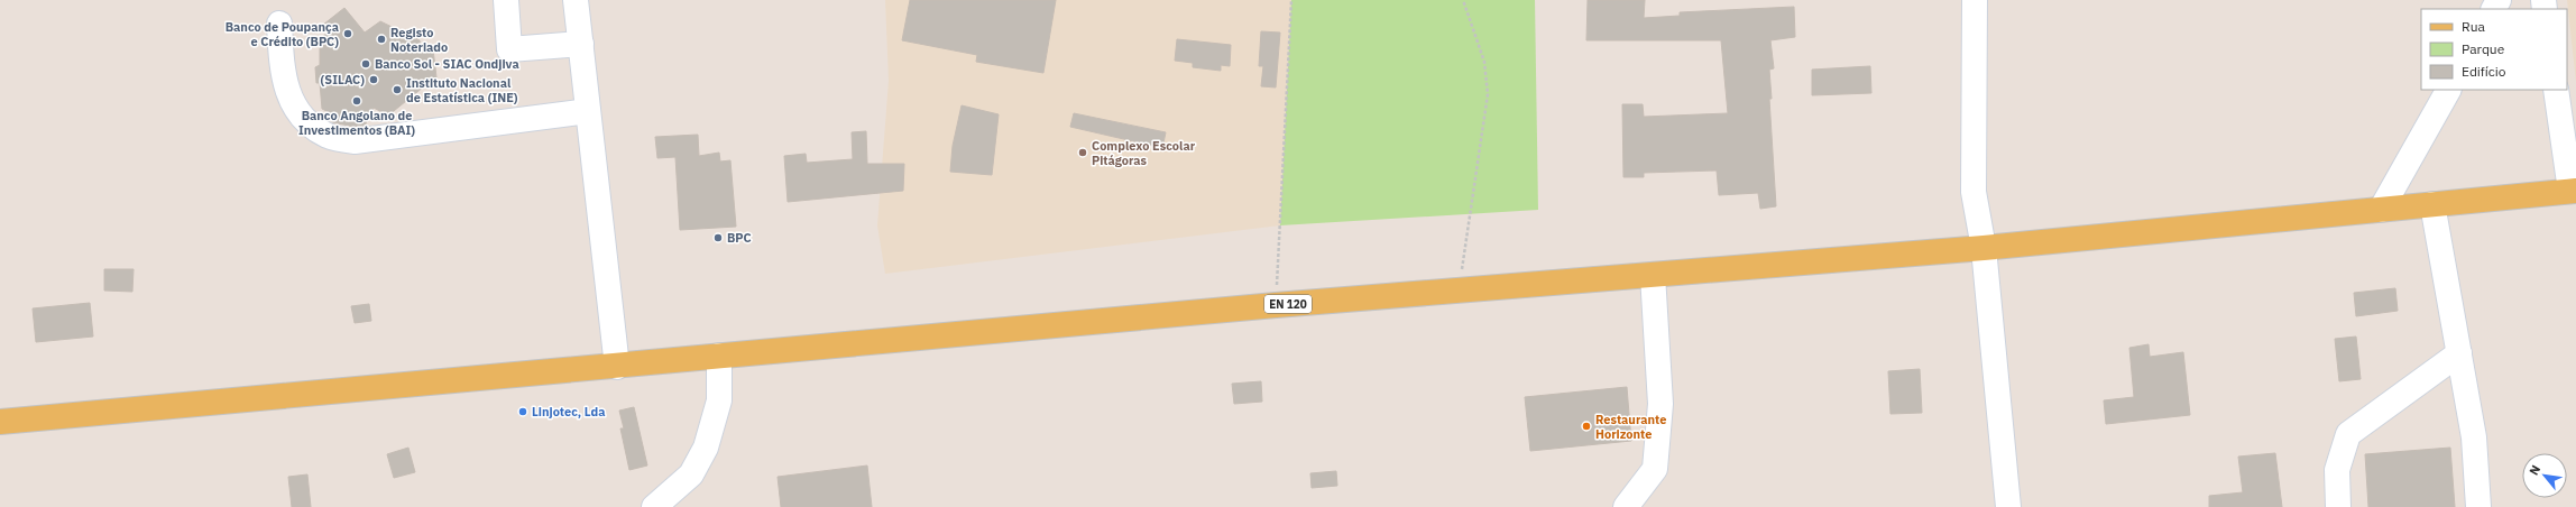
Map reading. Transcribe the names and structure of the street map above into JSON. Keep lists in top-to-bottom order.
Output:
{
  "streets": {
    "main road": ["EN 120"]
  },
  "places": [
    "Banco de Poupança e Crédito (BPC)",
    "Registo Noteriado",
    "Banco Sol - SIAC Ondjiva",
    "(SILAC)",
    "Instituto Nacional de Estatística (INE)",
    "Banco Angolano de Investimentos (BAI)",
    "Complexo Escolar Pitágoras",
    "BPC",
    "Linjotec, Lda",
    "Restaurante Horizonte"
  ],
  "legend": ["Rua", "Parque", "Edifício"],
  "north": "top left"
}
